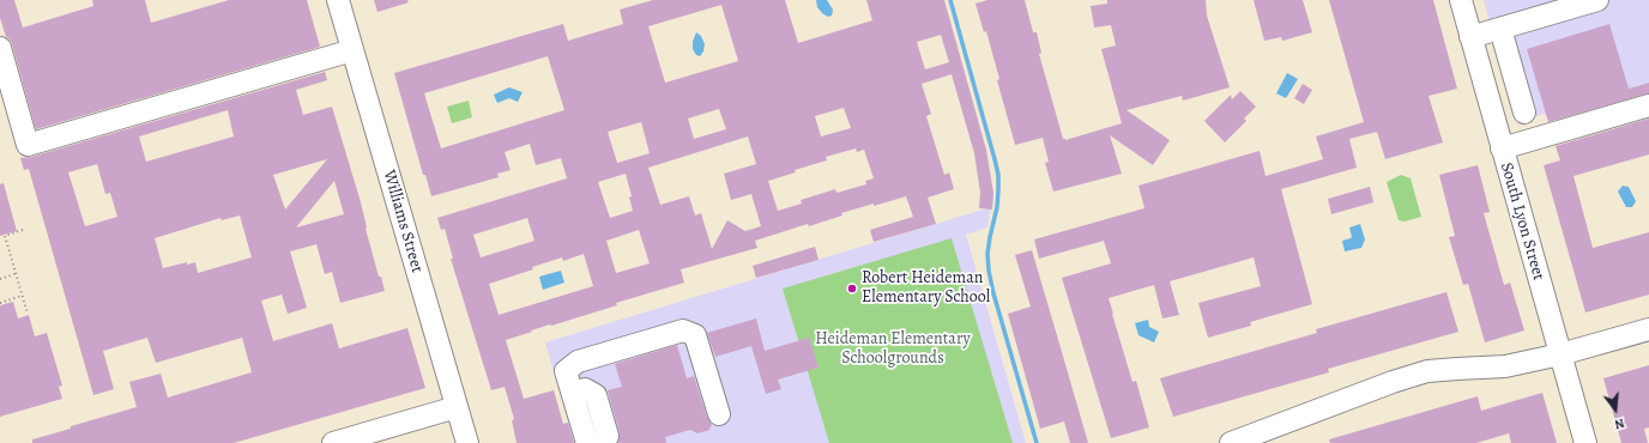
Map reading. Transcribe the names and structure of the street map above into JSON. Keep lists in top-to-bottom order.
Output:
{
  "streets": {
    "street": ["Williams Street", "South Lyon Street"]
  },
  "parks": ["Heideman Elementary Schoolgrounds"],
  "places": ["Robert Heideman Elementary School"],
  "north": "bottom"
}
